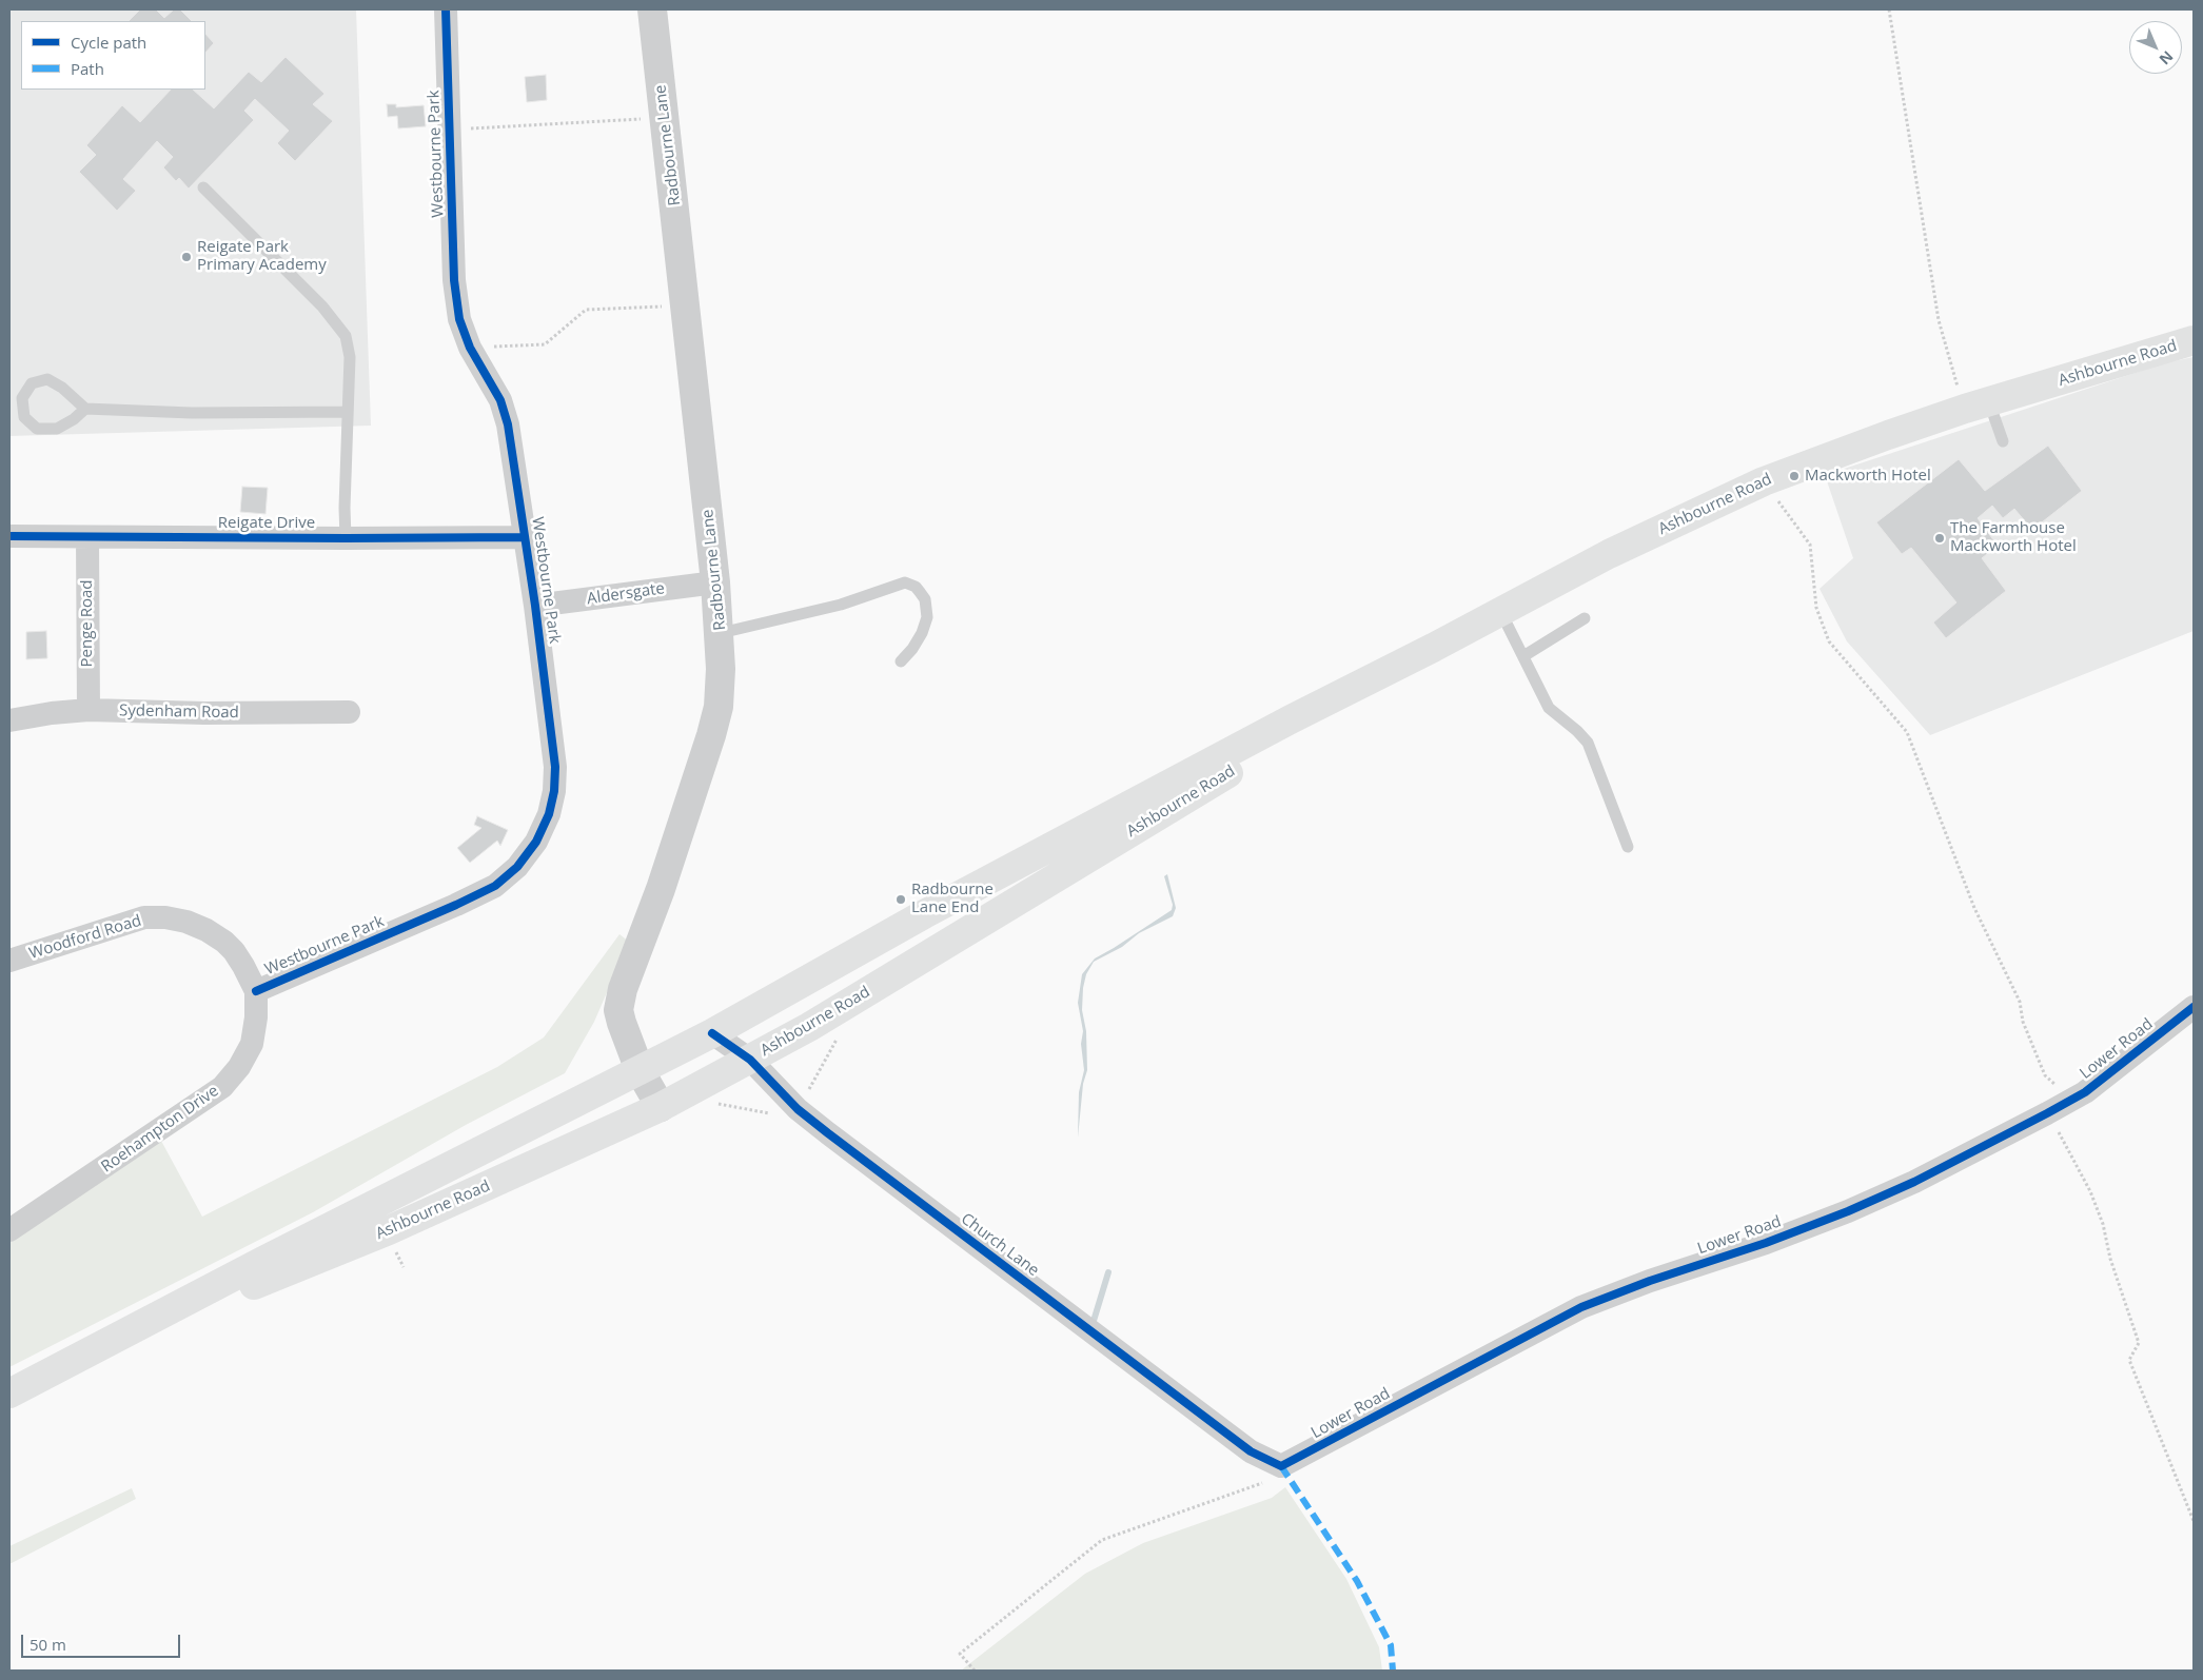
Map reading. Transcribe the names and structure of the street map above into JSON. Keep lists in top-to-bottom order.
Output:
{
  "streets": {
    "highway": ["Ashbourne Road"],
    "street": [
      "Radbourne Lane",
      "Westbourne Park",
      "Reigate Drive",
      "Aldersgate",
      "Penge Road",
      "Sydenham Road",
      "Woodford Road",
      "Lower Road",
      "Roehampton Drive",
      "Church Lane"
    ]
  },
  "crossings": [
    ["Radbourne Lane", "Ashbourne Road"],
    ["Radbourne Lane", "Aldersgate"],
    ["Westbourne Park", "Reigate Drive"],
    ["Westbourne Park", "Aldersgate"],
    ["Westbourne Park", "Woodford Road"],
    ["Westbourne Park", "Roehampton Drive"],
    ["Ashbourne Road", "Church Lane"],
    ["Reigate Drive", "Penge Road"],
    ["Penge Road", "Sydenham Road"],
    ["Woodford Road", "Roehampton Drive"],
    ["Lower Road", "Church Lane"]
  ],
  "places": [
    "Reigate Park Primary Academy",
    "Mackworth Hotel",
    "The Farmhouse Mackworth Hotel",
    "Radbourne Lane End"
  ],
  "legend": ["Cycle path", "Path"],
  "scale_bar": "50 m",
  "north": "bottom right"
}
